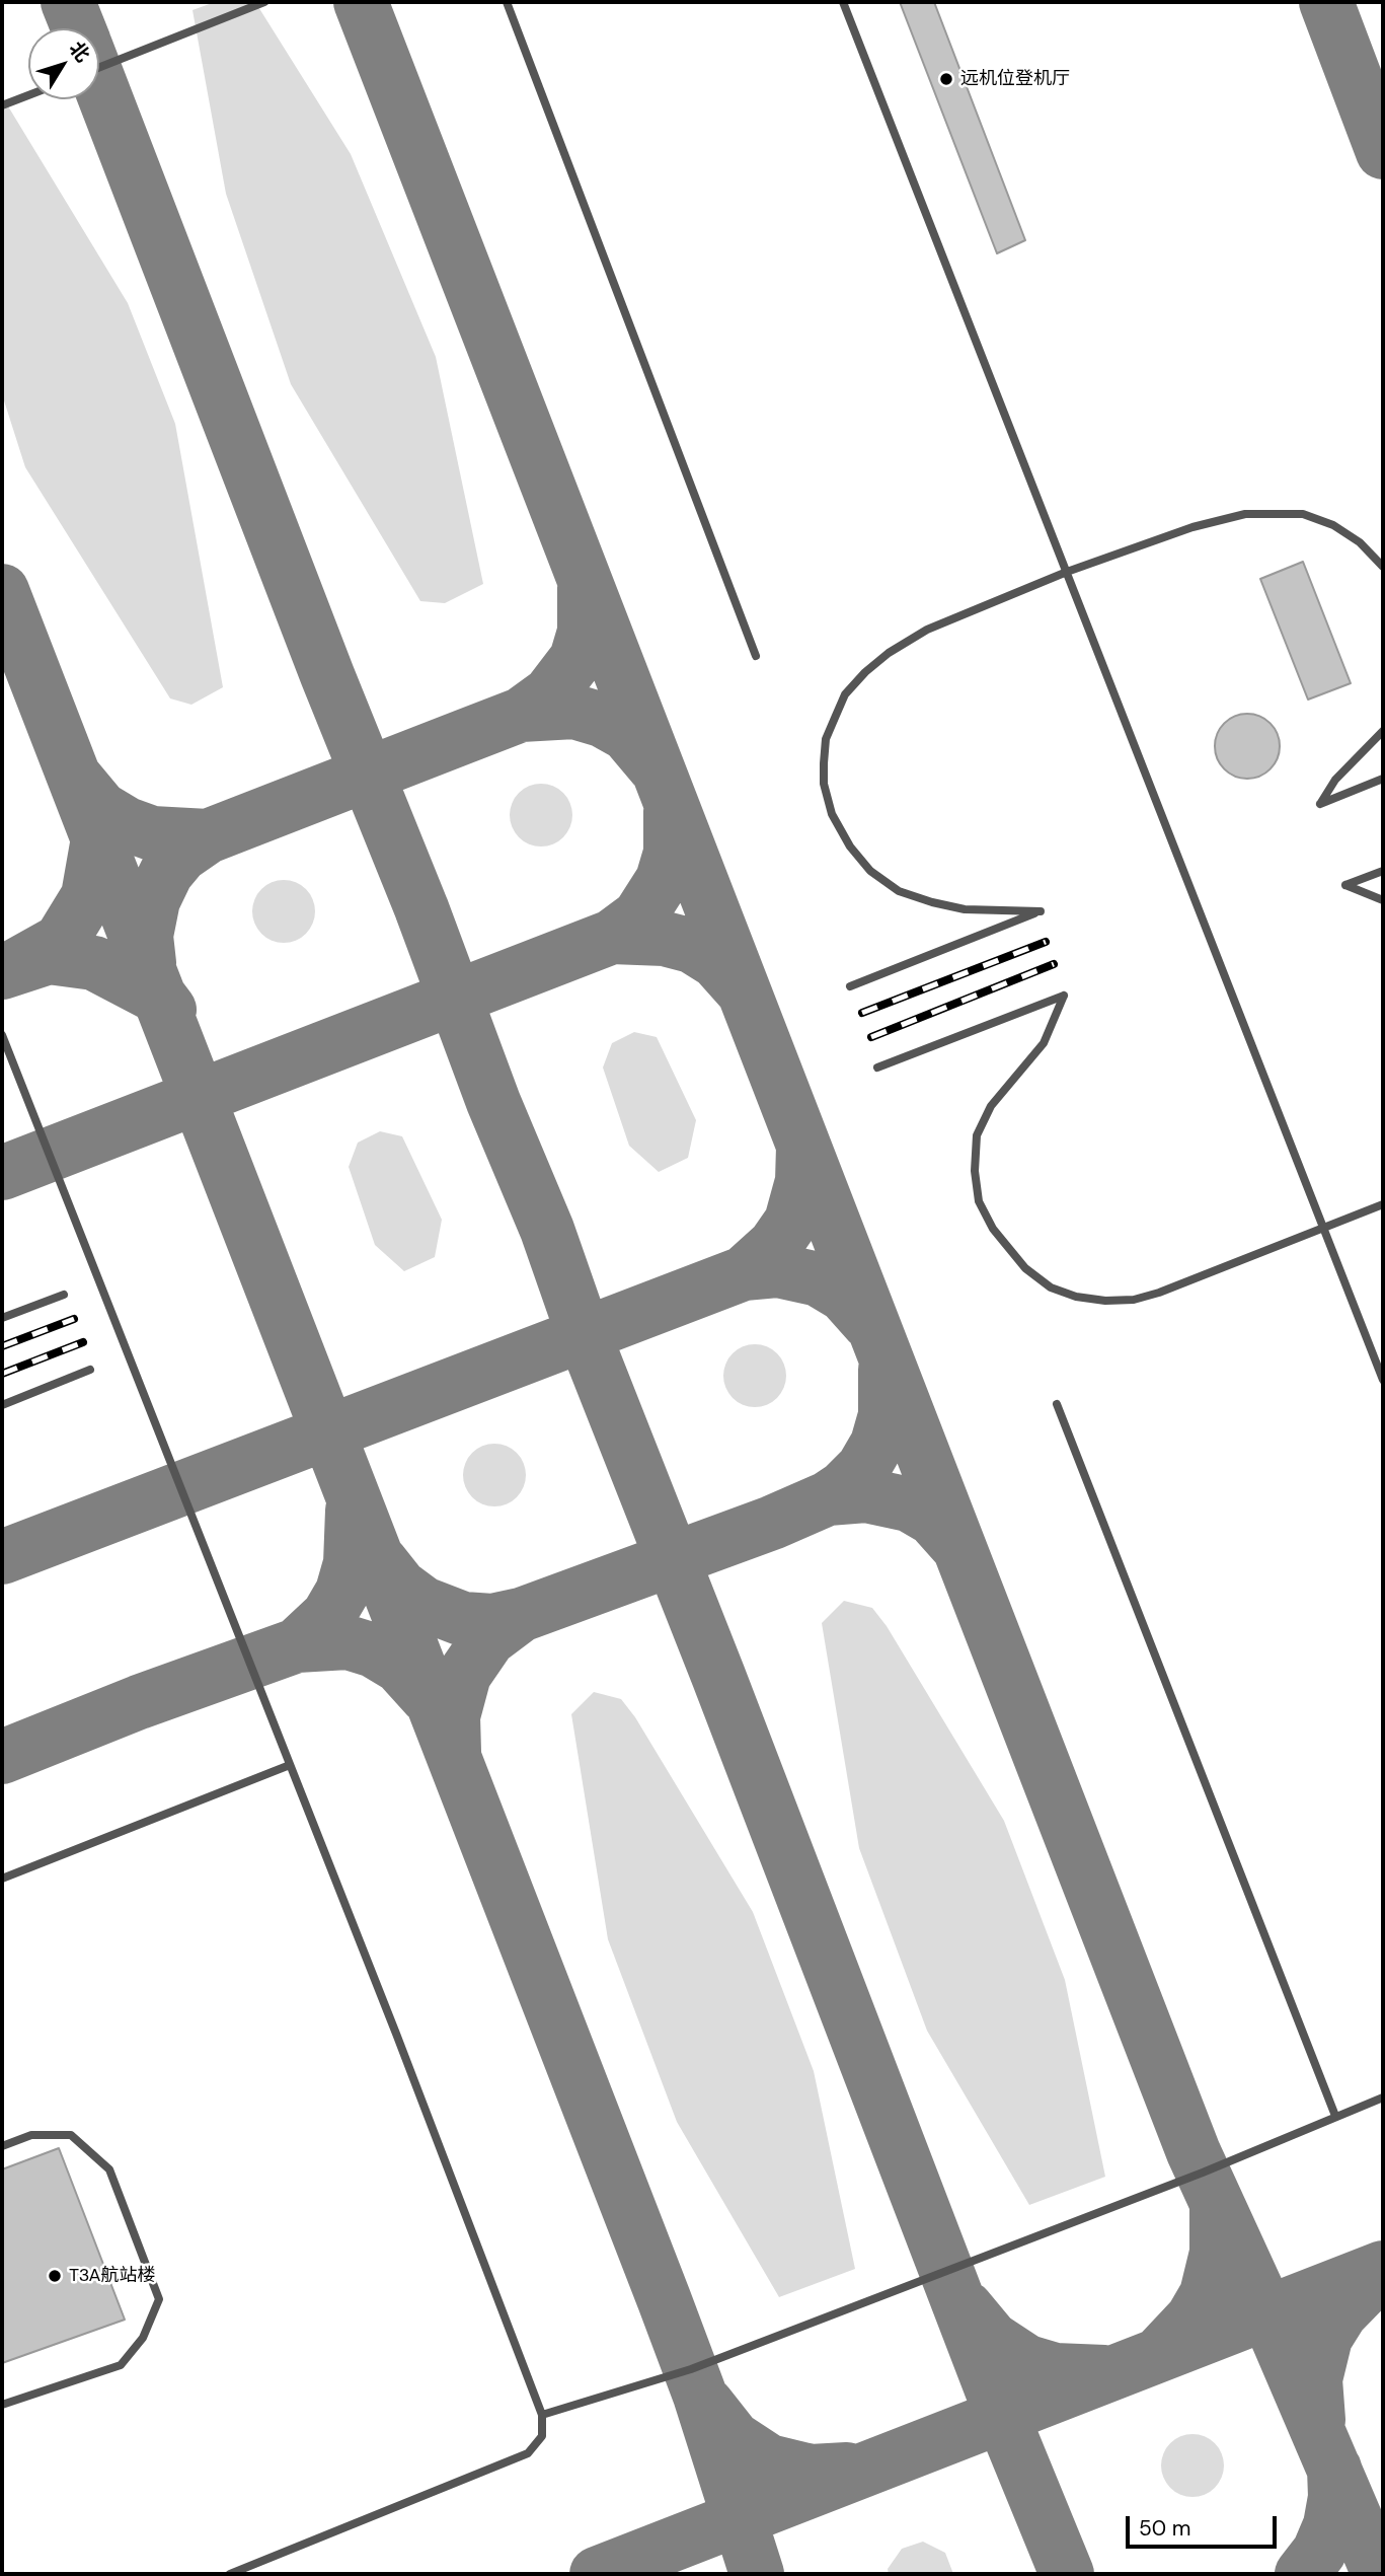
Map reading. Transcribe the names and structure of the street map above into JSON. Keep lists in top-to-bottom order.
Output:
{
  "places": ["远机位登机厅", "T3A航站楼"],
  "scale_bar": "50 m",
  "north": "top right"
}
